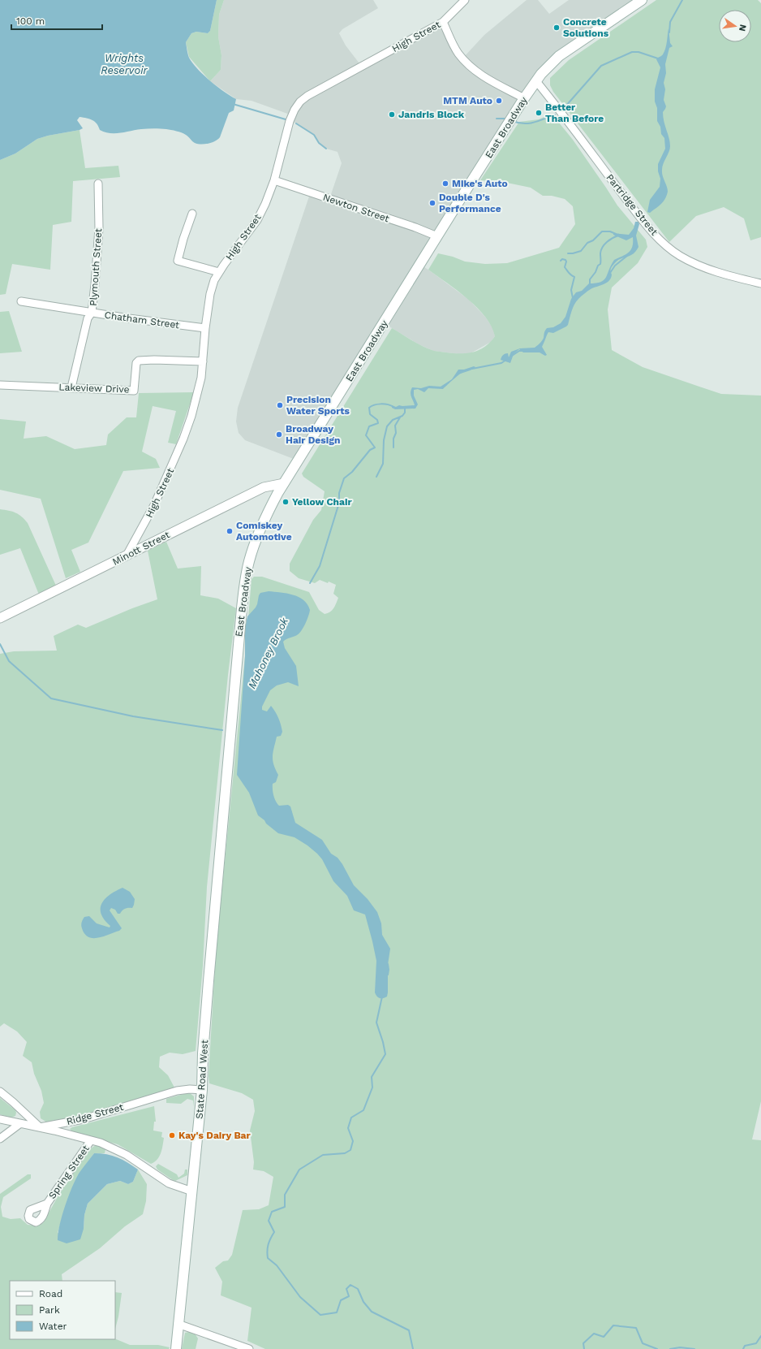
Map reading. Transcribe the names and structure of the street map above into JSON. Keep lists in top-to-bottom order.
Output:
{
  "streets": {
    "main road": ["East Broadway", "State Road West"],
    "street": [
      "High Street",
      "Partridge Street",
      "Newton Street",
      "Plymouth Street",
      "Chatham Street",
      "Lakeview Drive",
      "Minott Street",
      "Ridge Street",
      "Spring Street"
    ]
  },
  "crossings": [
    ["High Street", "Newton Street"],
    ["High Street", "Chatham Street"],
    ["High Street", "Lakeview Drive"],
    ["High Street", "Minott Street"],
    ["East Broadway", "Partridge Street"],
    ["East Broadway", "Newton Street"],
    ["East Broadway", "Minott Street"],
    ["East Broadway", "State Road West"],
    ["Plymouth Street", "Chatham Street"],
    ["Plymouth Street", "Lakeview Drive"],
    ["State Road West", "Ridge Street"]
  ],
  "water": ["Wrights Reservoir", "Mahoney Brook"],
  "places": [
    "Concrete Solutions",
    "MTM Auto",
    "Better Than Before",
    "Jandris Block",
    "Mike's Auto",
    "Double D's Performance",
    "Precision Water Sports",
    "Broadway Hair Design",
    "Yellow Chair",
    "Comiskey Automotive",
    "Kay's Dairy Bar"
  ],
  "legend": ["Road", "Park", "Water"],
  "scale_bar": "100 m",
  "north": "right"
}
